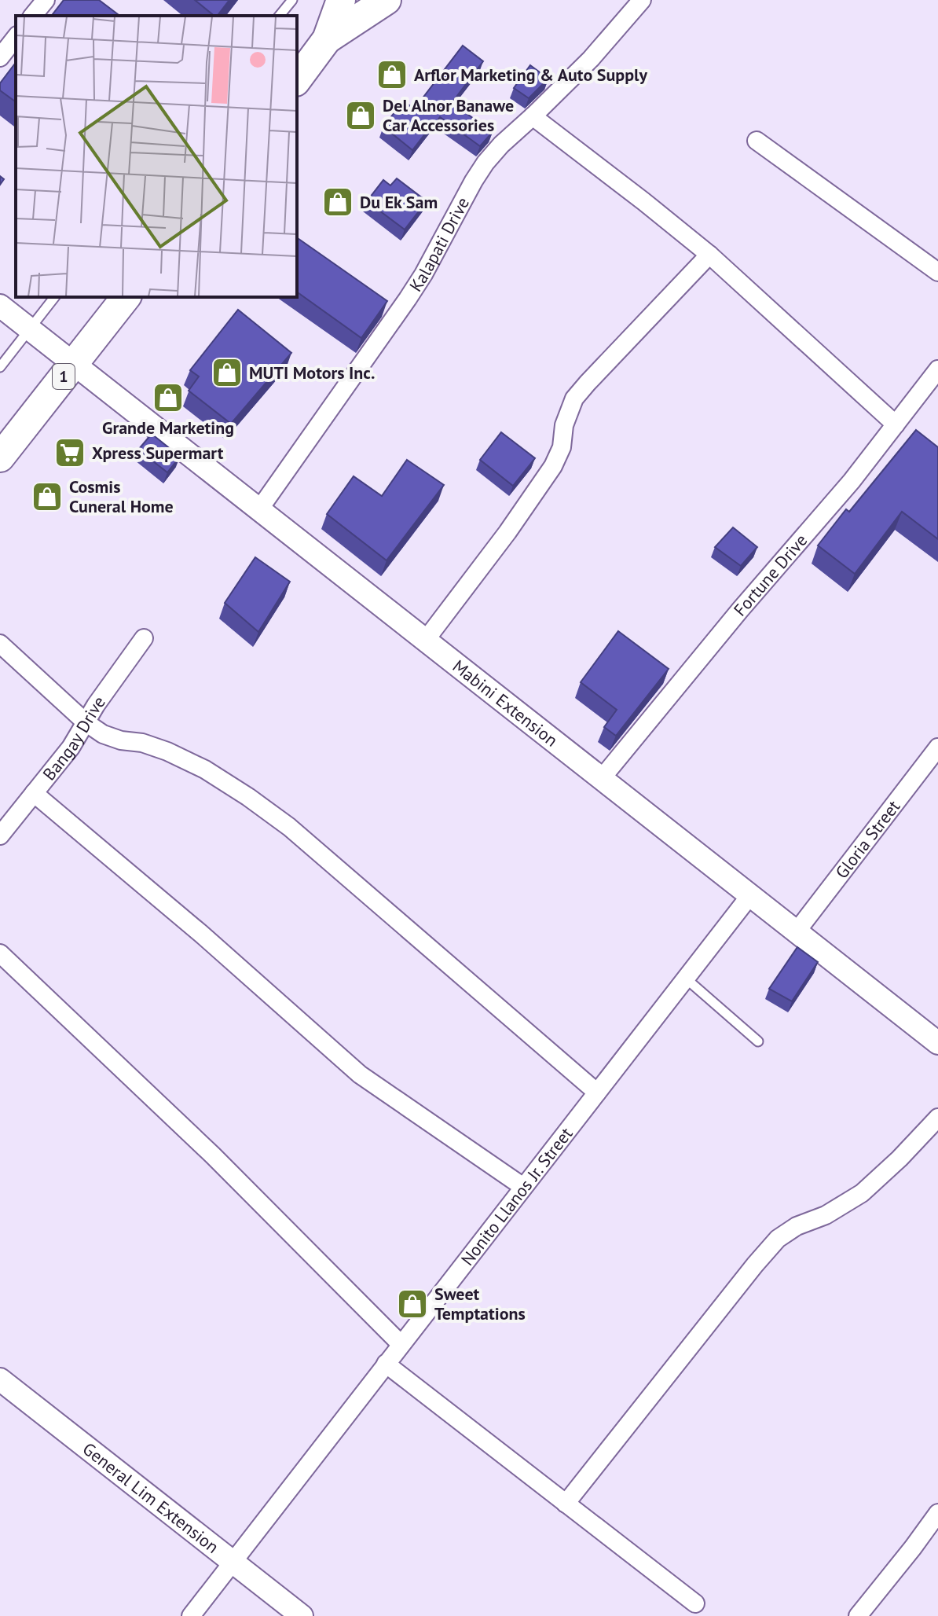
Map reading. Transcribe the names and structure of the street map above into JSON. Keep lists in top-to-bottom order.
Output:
{
  "streets": {
    "main road": ["1"],
    "street": [
      "Kalapati Drive",
      "Fortune Drive",
      "Mabini Extension",
      "Bangay Drive",
      "Gloria Street",
      "Nonito Llanos Jr. Street",
      "General Lim Extension"
    ]
  },
  "crossings": [
    ["Kalapati Drive", "Mabini Extension"],
    ["1", "Mabini Extension"],
    ["Fortune Drive", "Mabini Extension"],
    ["Mabini Extension", "Gloria Street"],
    ["Mabini Extension", "Nonito Llanos Jr. Street"],
    ["Nonito Llanos Jr. Street", "General Lim Extension"]
  ],
  "places": {
    "shop": [
      "Arflor Marketing & Auto Supply",
      "Del Alnor Banawe Car Accessories",
      "Du Ek Sam",
      "MUTI Motors Inc.",
      "Grande Marketing",
      "Cosmis Cuneral Home",
      "Sweet Temptations"
    ],
    "supermarket": ["Xpress Supermart"]
  }
}
